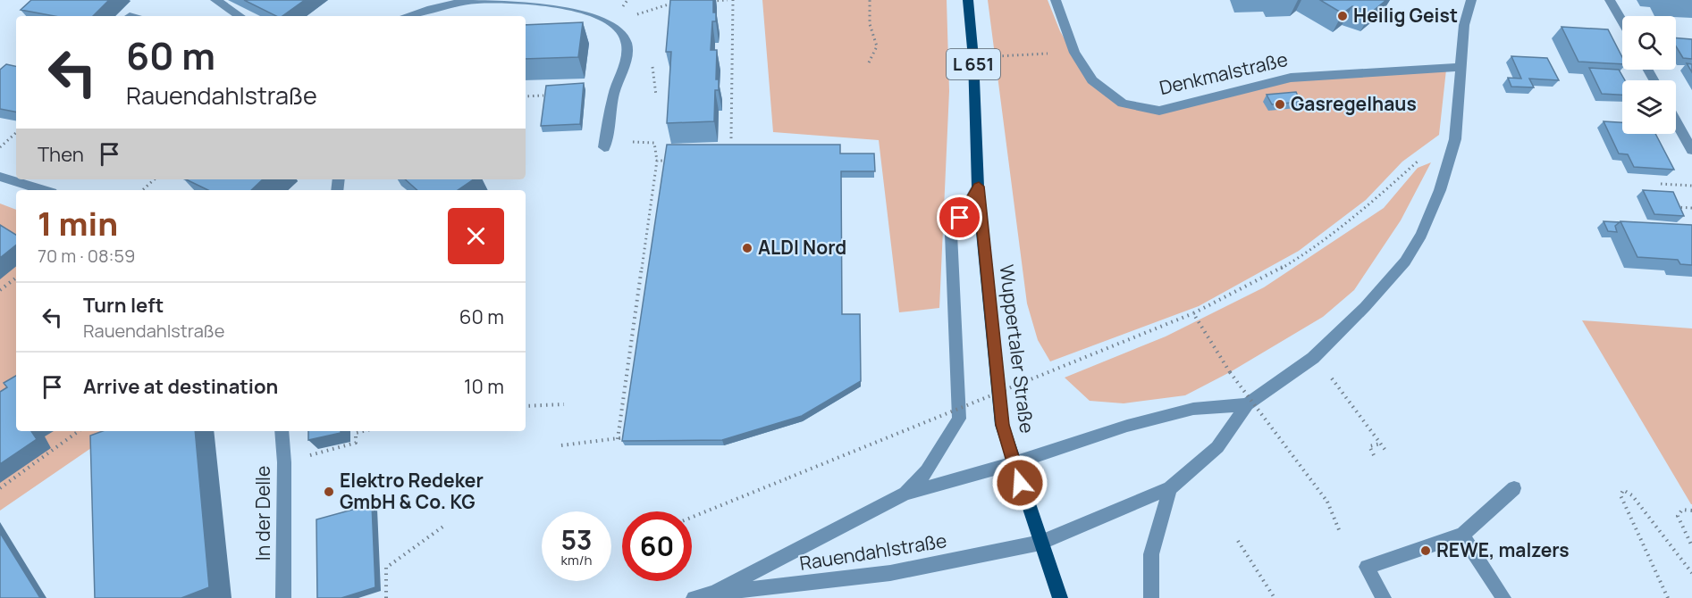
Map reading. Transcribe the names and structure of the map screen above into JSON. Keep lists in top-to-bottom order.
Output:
{
  "streets": {
    "main road": ["L 651", "Wuppertaler Straße"],
    "street": ["Denkmalstraße", "In der Delle", "Rauendahlstraße"]
  },
  "crossings": [
    ["Wuppertaler Straße", "Rauendahlstraße"]
  ],
  "places": [
    "Heilig Geist",
    "Gasregelhaus",
    "ALDI Nord",
    "Elektro Redeker GmbH & Co. KG",
    "REWE, malzers"
  ],
  "page": {
    "turn": ["60 m", "Rauendahlstraße"],
    "then": "Then",
    "heading": ["1 min", "70 m · 08:59"],
    "list": [
      {
        "name": "Turn left",
        "note": "Rauendahlstraße",
        "value": "60 m"
      },
      {
        "name": "Arrive at destination",
        "value": "10 m"
      }
    ],
    "speed": "53 km/h",
    "limit": "60"
  }
}
